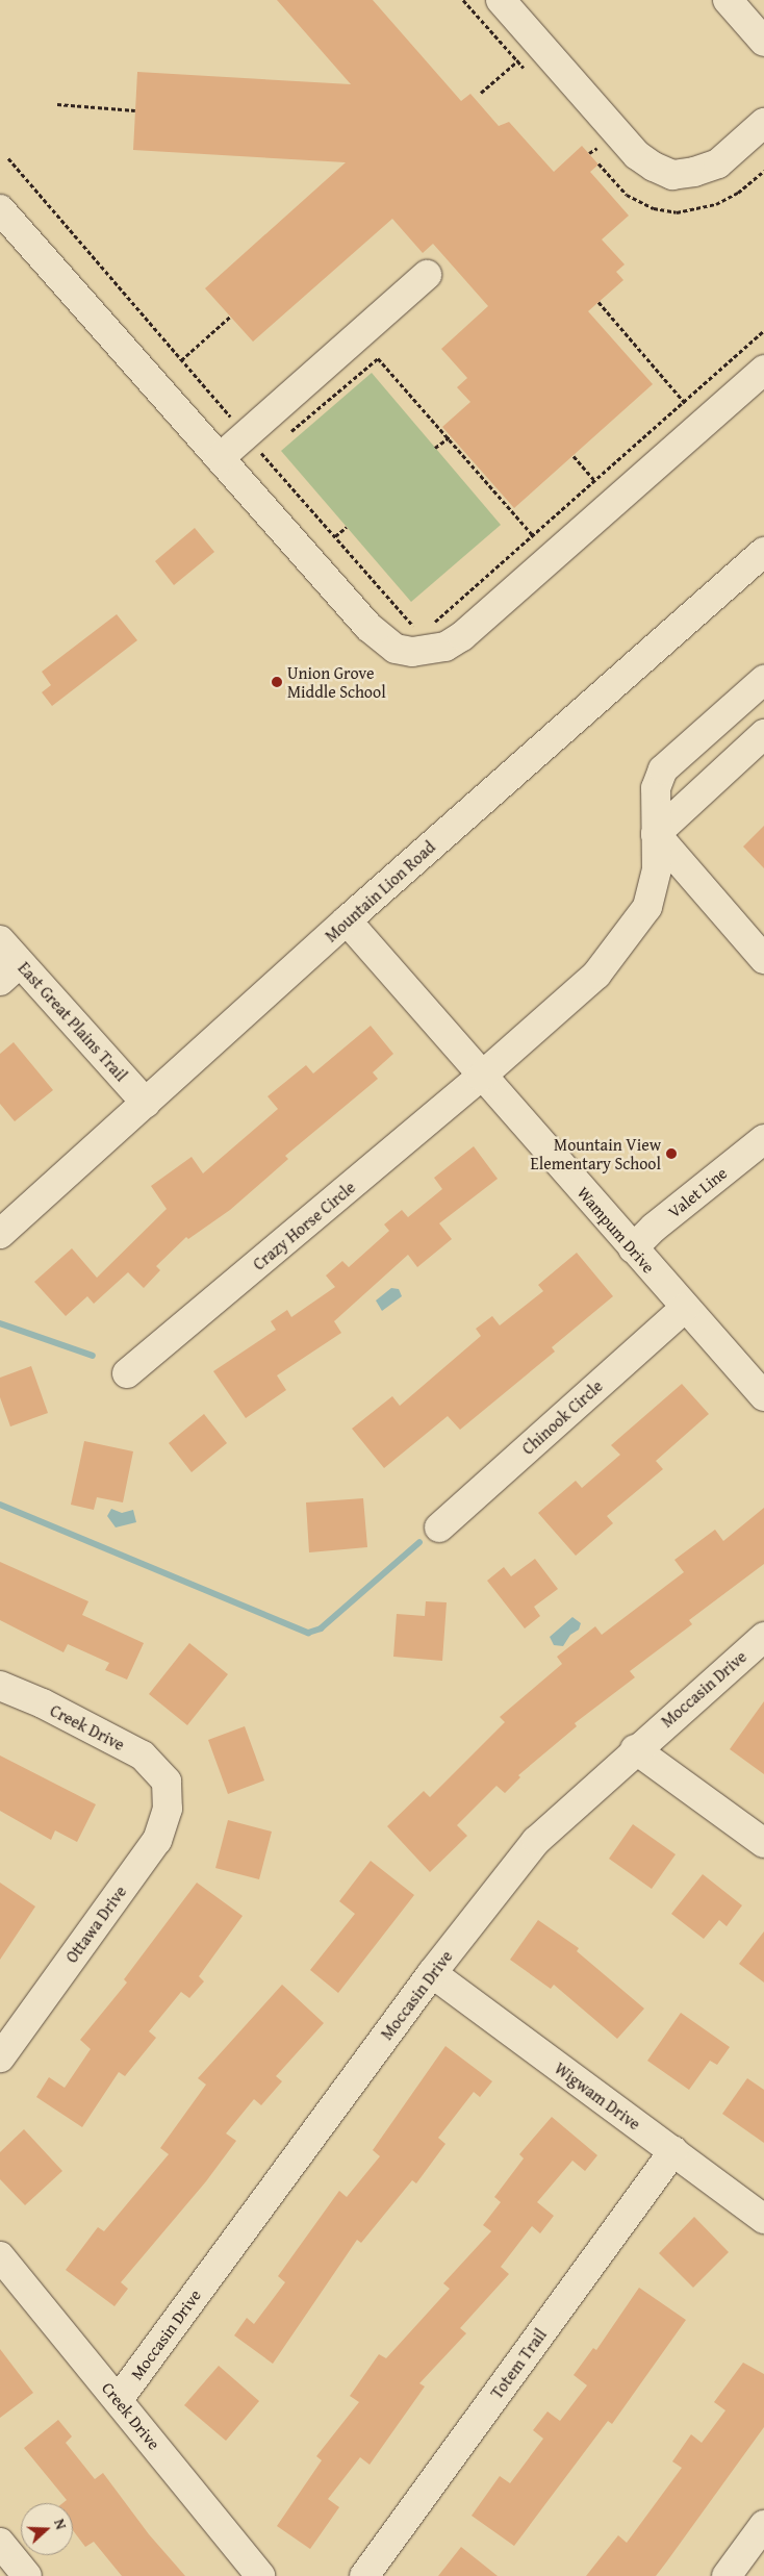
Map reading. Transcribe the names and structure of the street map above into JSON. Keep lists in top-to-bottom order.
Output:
{
  "streets": {
    "street": [
      "Mountain Lion Road",
      "East Great Plains Trail",
      "Valet Line",
      "Crazy Horse Circle",
      "Wampum Drive",
      "Chinook Circle",
      "Moccasin Drive",
      "Creek Drive",
      "Ottawa Drive",
      "Wigwam Drive",
      "Totem Trail"
    ]
  },
  "crossings": [
    ["Mountain Lion Road", "East Great Plains Trail"],
    ["Mountain Lion Road", "Wampum Drive"],
    ["Valet Line", "Wampum Drive"],
    ["Crazy Horse Circle", "Wampum Drive"],
    ["Wampum Drive", "Chinook Circle"],
    ["Moccasin Drive", "Creek Drive"],
    ["Moccasin Drive", "Wigwam Drive"],
    ["Creek Drive", "Ottawa Drive"],
    ["Wigwam Drive", "Totem Trail"]
  ],
  "places": ["Union Grove Middle School", "Mountain View Elementary School"],
  "north": "right"
}
